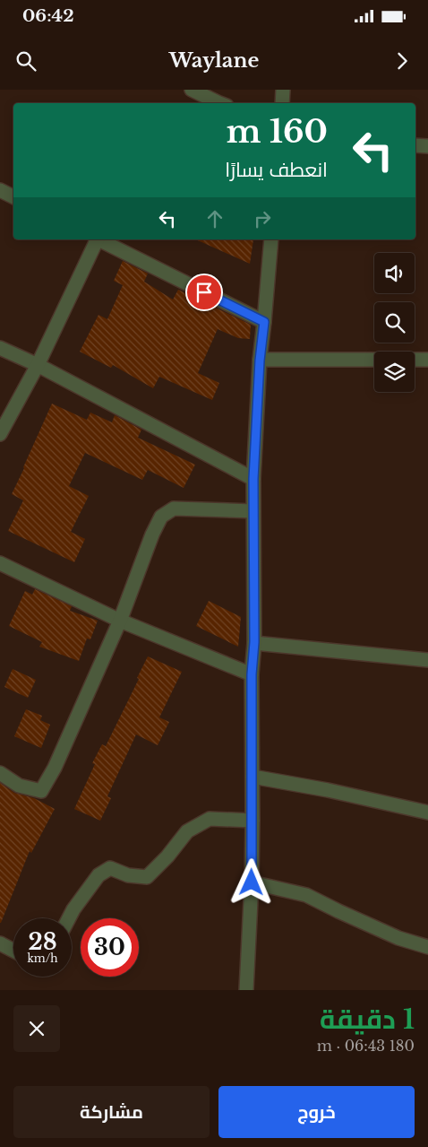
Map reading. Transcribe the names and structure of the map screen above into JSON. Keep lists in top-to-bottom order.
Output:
{
  "page": {
    "status": "06:42",
    "header": "Waylane",
    "turn": ["160 m", "انعطف يسارًا"],
    "speed": "28 km/h",
    "limit": "30",
    "heading": ["1 دقيقة", "180 m · 06:43"],
    "buttons": ["خروج", "مشاركة"]
  }
}
